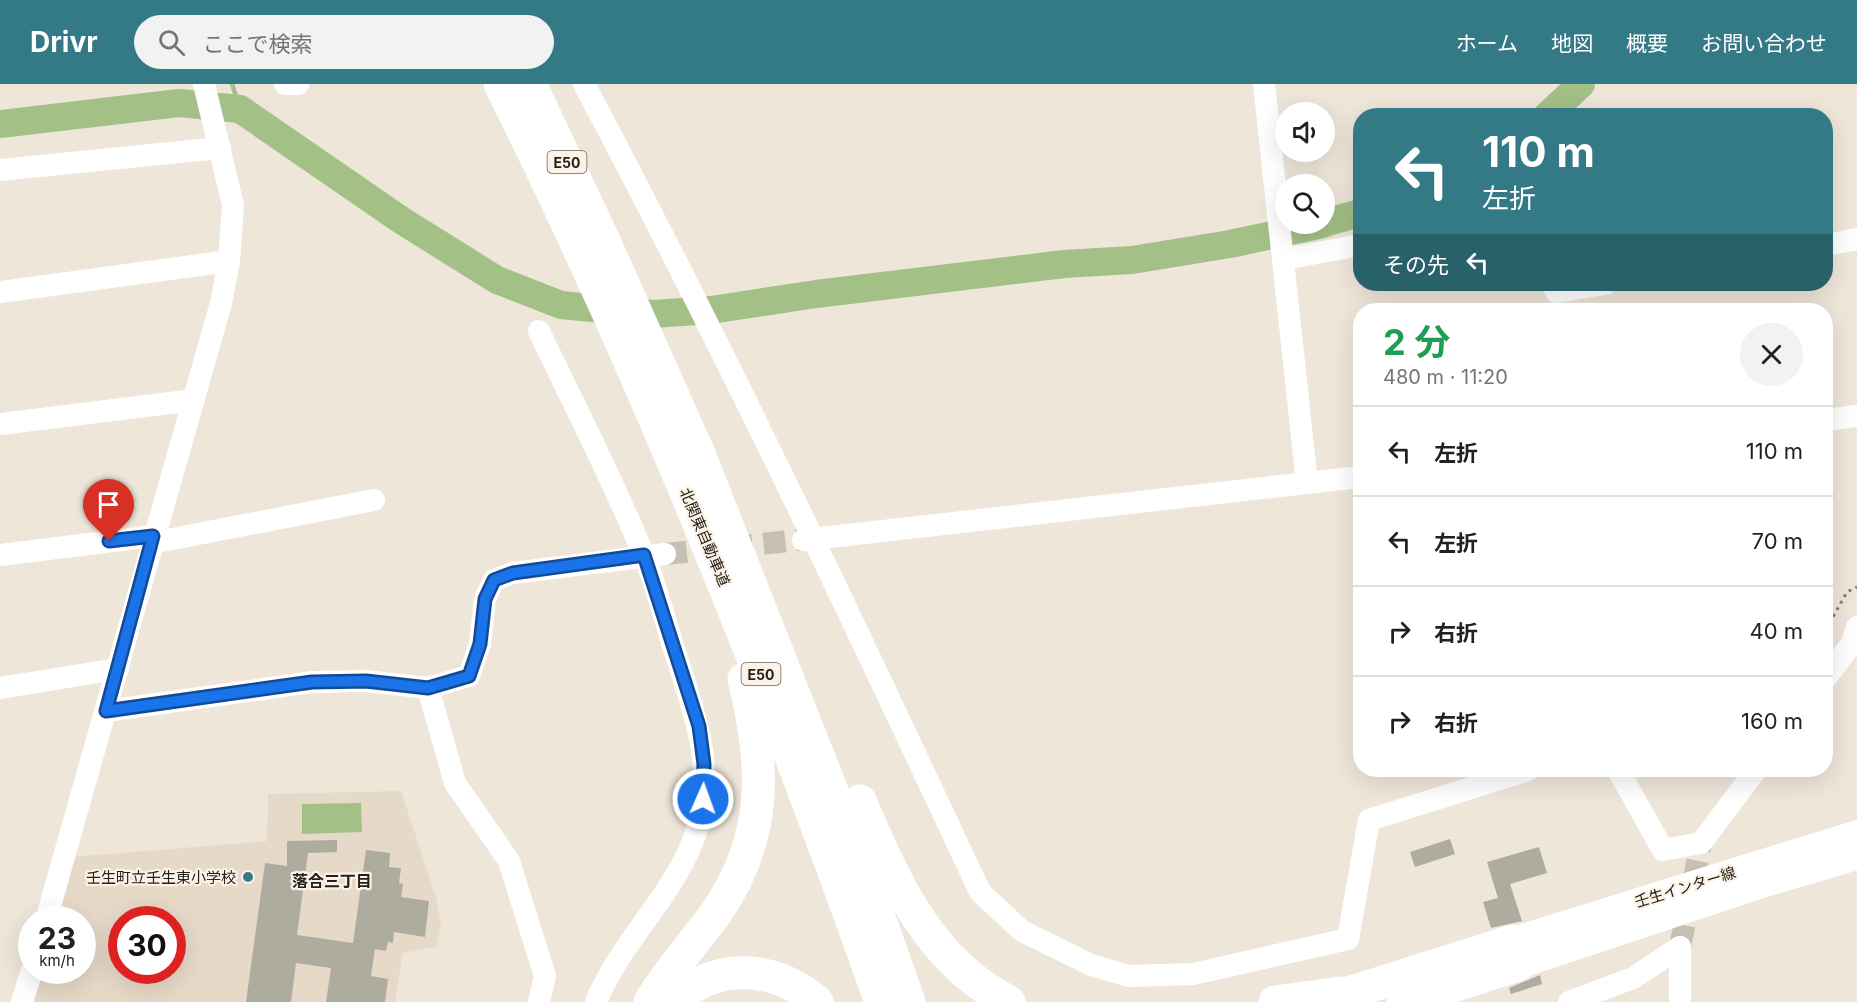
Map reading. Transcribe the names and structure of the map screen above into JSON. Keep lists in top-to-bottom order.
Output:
{
  "streets": {
    "highway": ["E50", "北関東自動車道"],
    "main road": ["壬生インター線"]
  },
  "districts": ["落合三丁目"],
  "places": ["壬生町立壬生東小学校"],
  "page": {
    "header": "Drivr",
    "search": "ここで検索",
    "nav": [
      "ホーム",
      "地図",
      "概要",
      "お問い合わせ"
    ],
    "turn": ["110 m", "左折"],
    "then": "その先",
    "heading": ["2 分", "480 m · 11:20"],
    "list": [
      {
        "name": "左折",
        "value": "110 m"
      },
      {
        "name": "左折",
        "value": "70 m"
      },
      {
        "name": "右折",
        "value": "40 m"
      },
      {
        "name": "右折",
        "value": "160 m"
      }
    ],
    "speed": "23 km/h",
    "limit": "30"
  }
}
